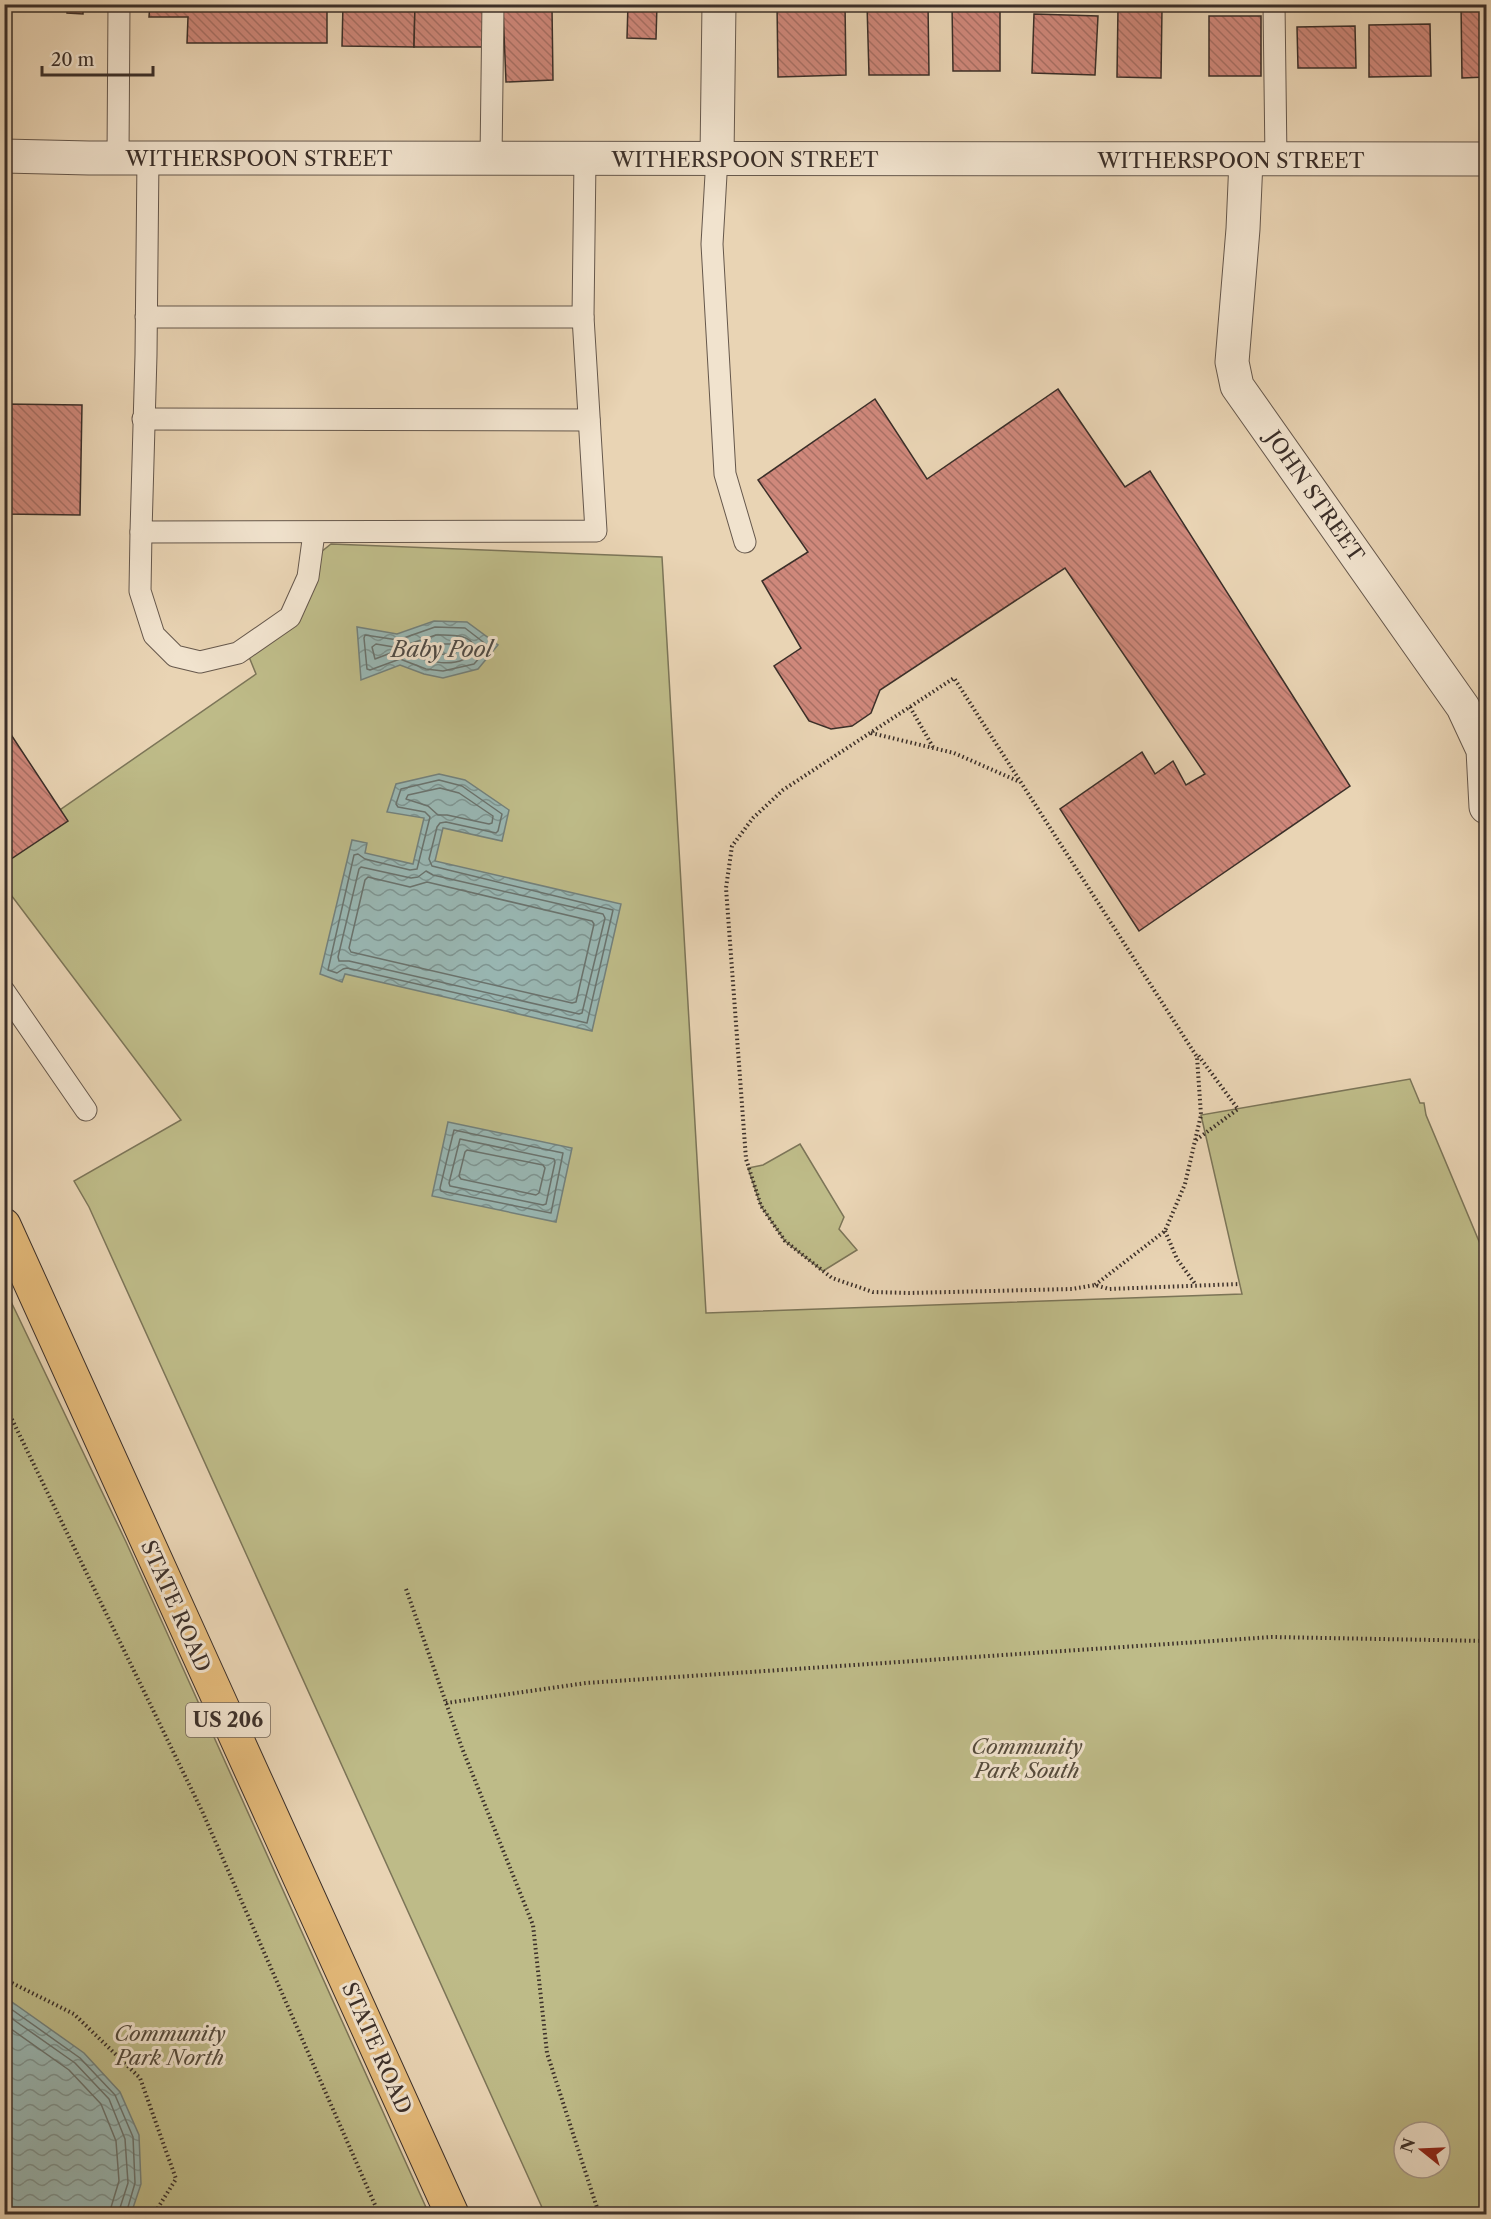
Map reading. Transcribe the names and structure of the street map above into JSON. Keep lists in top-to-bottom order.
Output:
{
  "streets": {
    "highway": ["STATE ROAD", "US 206"],
    "street": ["WITHERSPOON STREET", "JOHN STREET"]
  },
  "crossings": [
    ["WITHERSPOON STREET", "JOHN STREET"]
  ],
  "water": ["Baby Pool"],
  "parks": ["Community Park South", "Community Park North"],
  "scale_bar": "20 m",
  "north": "left"
}
